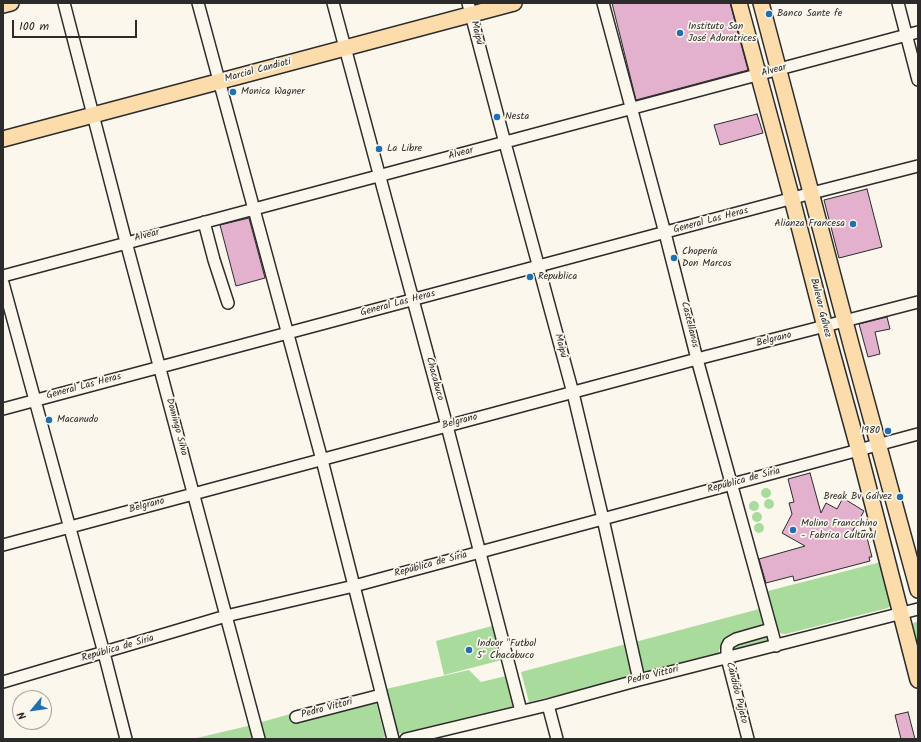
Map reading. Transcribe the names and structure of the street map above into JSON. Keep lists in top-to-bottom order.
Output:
{
  "streets": {
    "main road": ["Marcial Candioti", "Bulevar Gálvez"],
    "street": [
      "Maipú",
      "Alvear",
      "General Las Heras",
      "Castellanos",
      "Belgrano",
      "Chacabuco",
      "Domingo Silva",
      "República de Siria",
      "Pedro Vittori",
      "Cándido Pujato"
    ]
  },
  "crossings": [
    ["Maipú", "Marcial Candioti"],
    ["Maipú", "Alvear"],
    ["Maipú", "General Las Heras"],
    ["Maipú", "Belgrano"],
    ["Maipú", "República de Siria"],
    ["Maipú", "Pedro Vittori"],
    ["Marcial Candioti", "Chacabuco"],
    ["Marcial Candioti", "Domingo Silva"],
    ["Alvear", "Bulevar Gálvez"],
    ["Alvear", "Castellanos"],
    ["Alvear", "Chacabuco"],
    ["Alvear", "Domingo Silva"],
    ["General Las Heras", "Bulevar Gálvez"],
    ["General Las Heras", "Castellanos"],
    ["General Las Heras", "Chacabuco"],
    ["General Las Heras", "Domingo Silva"],
    ["Bulevar Gálvez", "Belgrano"],
    ["Bulevar Gálvez", "República de Siria"],
    ["Bulevar Gálvez", "Pedro Vittori"],
    ["Castellanos", "Belgrano"],
    ["Castellanos", "República de Siria"],
    ["Castellanos", "Pedro Vittori"],
    ["Castellanos", "Cándido Pujato"],
    ["Belgrano", "Chacabuco"],
    ["Belgrano", "Domingo Silva"],
    ["Chacabuco", "República de Siria"],
    ["Chacabuco", "Pedro Vittori"],
    ["Domingo Silva", "República de Siria"],
    ["Pedro Vittori", "Cándido Pujato"]
  ],
  "places": [
    "Banco Sante fe",
    "Instituto San José Adoratrices",
    "Monica Wagner",
    "Nesta",
    "La Libre",
    "Alianza Francesa",
    "Chopería Don Marcos",
    "Republica",
    "Macanudo",
    "1980",
    "Break Bv Gálvez",
    "Molino Francchino - Fabrica Cultural",
    "Indoor \"Futbol 5\" Chacabuco"
  ],
  "scale_bar": "100 m",
  "north": "bottom left"
}
